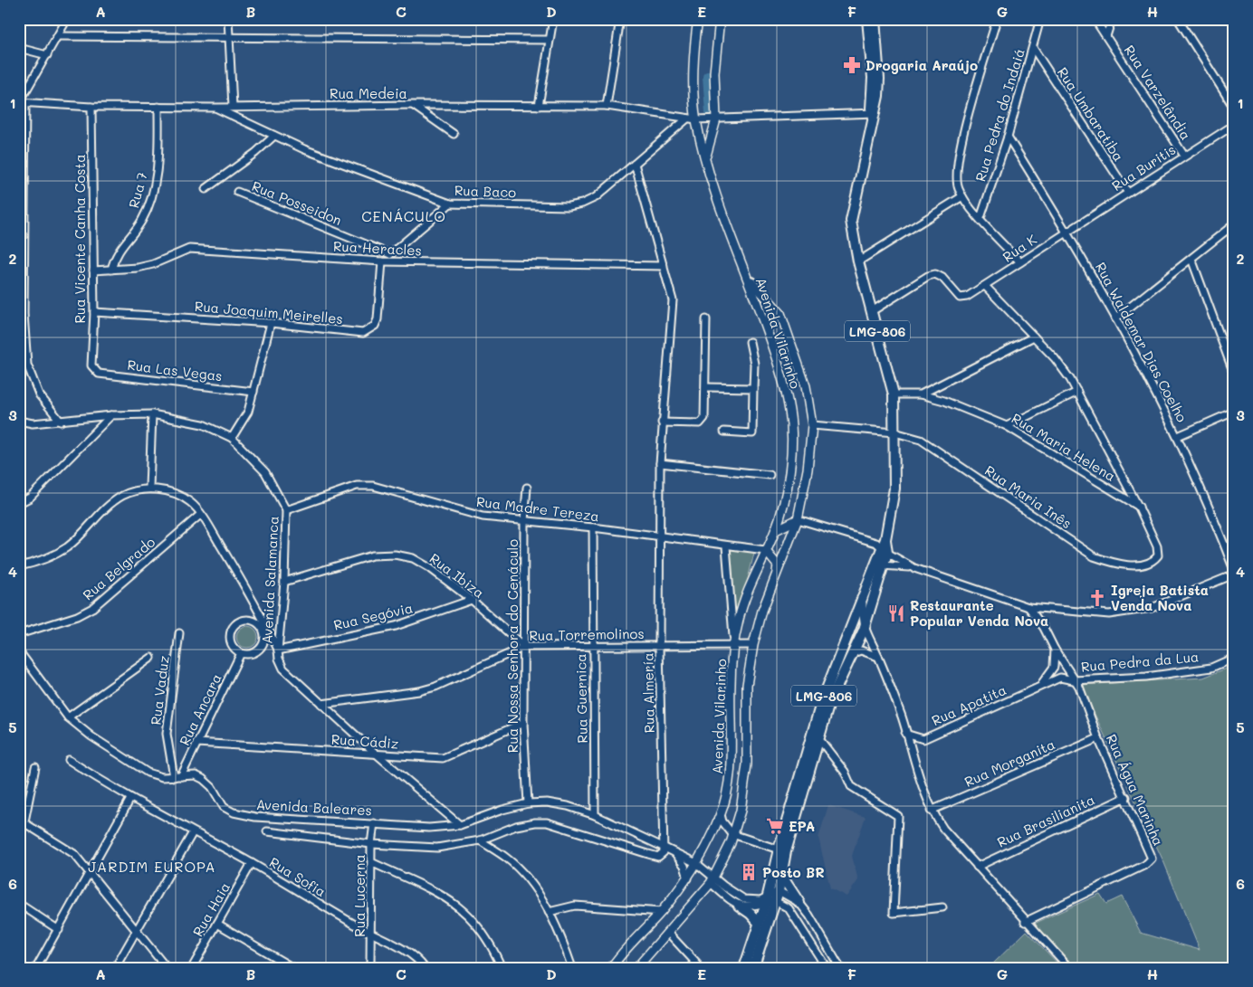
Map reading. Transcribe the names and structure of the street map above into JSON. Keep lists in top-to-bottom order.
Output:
{
  "streets": {
    "highway": ["LMG-806"],
    "main road": ["Avenida Vilarinho"],
    "street": [
      "Rua Varzelândia",
      "Rua Medeia",
      "Rua Umbaratiba",
      "Rua Pedra do Indaiá",
      "Rua Buritis",
      "Rua 7",
      "Rua Baco",
      "Rua Posseidon",
      "Rua Vicente Canha Costa",
      "Rua Heracles",
      "Rua K",
      "Rua Joaquim Meirelles",
      "Rua Waldemar Dias Coelho",
      "Rua Las Vegas",
      "Rua Maria Helena",
      "Rua Maria Inês",
      "Rua Madre Tereza",
      "Rua Belgrado",
      "Rua Ibiza",
      "Avenida Salamanca",
      "Rua Segóvia",
      "Rua Torremolinos",
      "Rua Nossa Senhora do Cenáculo",
      "Rua Pedra da Lua",
      "Rua Vaduz",
      "Rua Almería",
      "Rua Guernica",
      "Rua Apatita",
      "Rua Ancara",
      "Rua Cádiz",
      "Rua Morganita",
      "Rua Água Marinha",
      "Avenida Baleares",
      "Rua Brasilianita",
      "Rua Sofia",
      "Rua Lucerna",
      "Rua Haia"
    ]
  },
  "crossings": [
    ["Rua Varzelândia", "Rua Buritis"],
    ["Rua Medeia", "Rua 7"],
    ["Rua Medeia", "Rua Baco"],
    ["Rua Medeia", "Rua Vicente Canha Costa"],
    ["Rua Medeia", "LMG-806"],
    ["Rua Medeia", "Avenida Vilarinho"],
    ["Rua Umbaratiba", "Rua Pedra do Indaiá"],
    ["Rua Umbaratiba", "Rua Buritis"],
    ["Rua Pedra do Indaiá", "Rua Waldemar Dias Coelho"],
    ["Rua Buritis", "Rua K"],
    ["Rua Buritis", "Rua Waldemar Dias Coelho"],
    ["Rua 7", "Rua Heracles"],
    ["Rua Baco", "Rua Almería"],
    ["Rua Vicente Canha Costa", "Rua Heracles"],
    ["Rua Vicente Canha Costa", "Rua Joaquim Meirelles"],
    ["Rua Vicente Canha Costa", "Rua Las Vegas"],
    ["Rua Heracles", "Rua Joaquim Meirelles"],
    ["Rua Heracles", "Rua Almería"],
    ["Rua K", "LMG-806"],
    ["Rua K", "Rua Waldemar Dias Coelho"],
    ["LMG-806", "Rua Maria Helena"],
    ["LMG-806", "Rua Maria Inês"],
    ["LMG-806", "Avenida Baleares"],
    ["Avenida Vilarinho", "Rua Maria Inês"],
    ["Avenida Vilarinho", "Rua Madre Tereza"],
    ["Avenida Vilarinho", "Rua Torremolinos"],
    ["Avenida Vilarinho", "Avenida Baleares"],
    ["Rua Maria Helena", "Rua Maria Inês"],
    ["Rua Madre Tereza", "Avenida Salamanca"],
    ["Rua Madre Tereza", "Rua Nossa Senhora do Cenáculo"],
    ["Rua Madre Tereza", "Rua Almería"],
    ["Rua Madre Tereza", "Rua Guernica"],
    ["Rua Ibiza", "Avenida Salamanca"],
    ["Rua Ibiza", "Rua Segóvia"],
    ["Rua Ibiza", "Rua Torremolinos"],
    ["Rua Ibiza", "Rua Nossa Senhora do Cenáculo"],
    ["Avenida Salamanca", "Rua Segóvia"],
    ["Avenida Salamanca", "Rua Torremolinos"],
    ["Avenida Salamanca", "Rua Cádiz"],
    ["Avenida Salamanca", "Avenida Baleares"],
    ["Rua Torremolinos", "Rua Nossa Senhora do Cenáculo"],
    ["Rua Torremolinos", "Rua Almería"],
    ["Rua Torremolinos", "Rua Guernica"],
    ["Rua Nossa Senhora do Cenáculo", "Rua Cádiz"],
    ["Rua Nossa Senhora do Cenáculo", "Avenida Baleares"],
    ["Rua Pedra da Lua", "Rua Apatita"],
    ["Rua Pedra da Lua", "Rua Água Marinha"],
    ["Rua Vaduz", "Avenida Baleares"],
    ["Rua Almería", "Avenida Baleares"],
    ["Rua Guernica", "Avenida Baleares"],
    ["Rua Apatita", "Rua Água Marinha"],
    ["Rua Ancara", "Rua Cádiz"],
    ["Rua Ancara", "Avenida Baleares"],
    ["Rua Morganita", "Rua Água Marinha"],
    ["Rua Água Marinha", "Rua Brasilianita"],
    ["Avenida Baleares", "Rua Lucerna"],
    ["Rua Sofia", "Rua Lucerna"],
    ["Rua Sofia", "Rua Haia"]
  ],
  "districts": ["CENÁCULO", "JARDIM EUROPA"],
  "places": {
    "pharmacy": ["Drogaria Araújo"],
    "church": ["Igreja Batista Venda Nova"],
    "restaurant": ["Restaurante Popular Venda Nova"],
    "supermarket": ["EPA"],
    "building": ["Posto BR"]
  },
  "grid": {
    "columns": [
      "A",
      "B",
      "C",
      "D",
      "E",
      "F",
      "G",
      "H"
    ],
    "rows": [
      "1",
      "2",
      "3",
      "4",
      "5",
      "6"
    ]
  }
}
